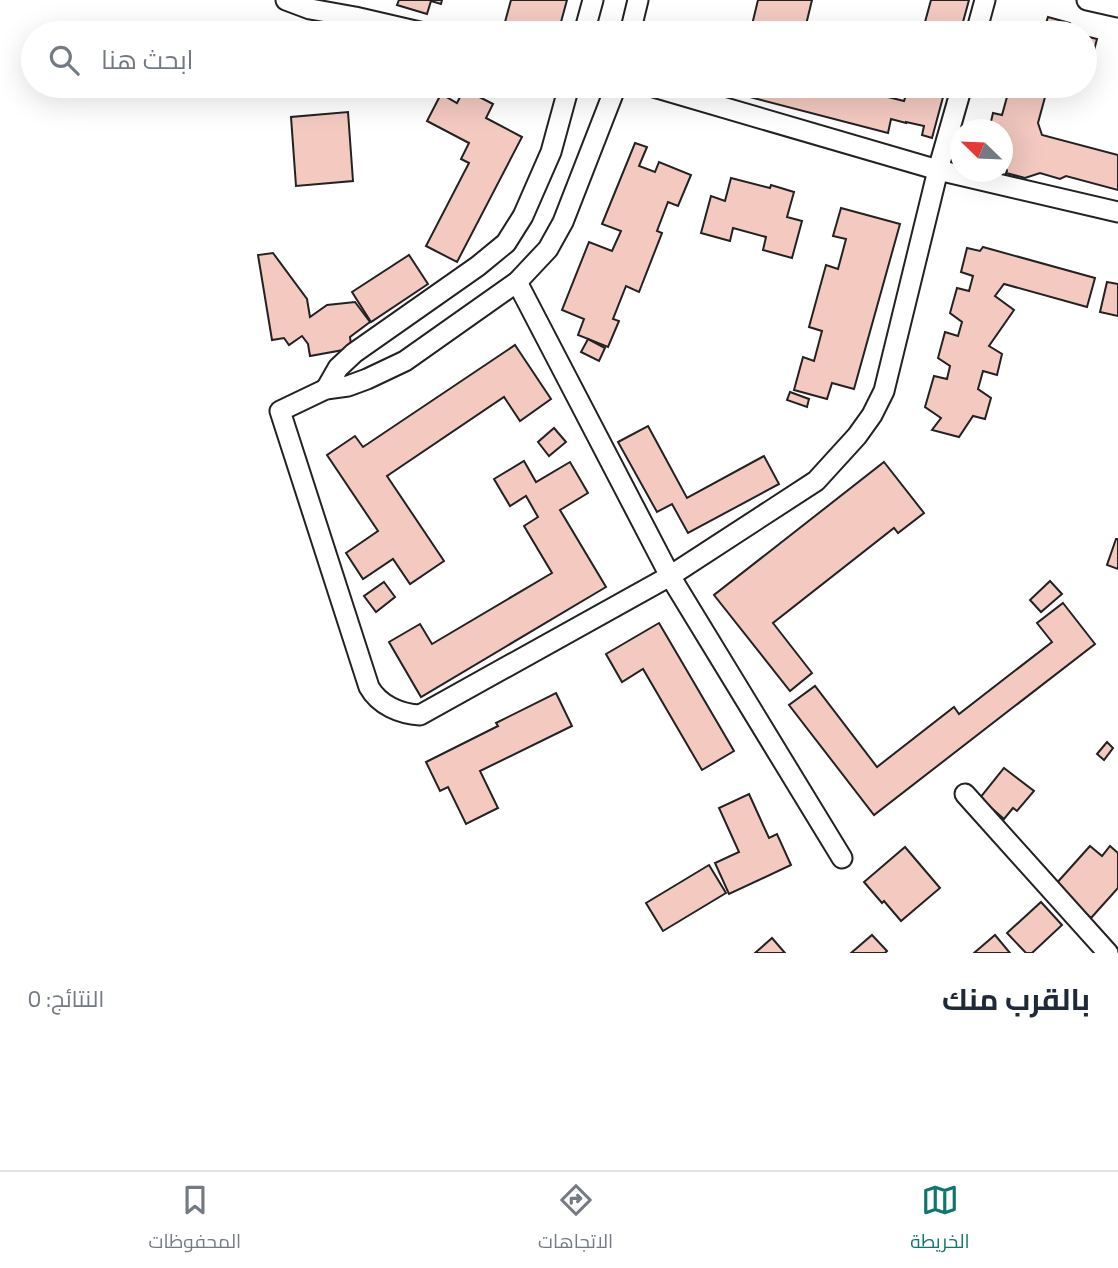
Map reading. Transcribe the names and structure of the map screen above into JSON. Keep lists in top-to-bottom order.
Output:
{
  "north": "top left",
  "page": {
    "search": "ابحث هنا",
    "heading": ["بالقرب منك", "النتائج: 0"],
    "nav": ["الخريطة", "الاتجاهات", "المحفوظات"]
  }
}
